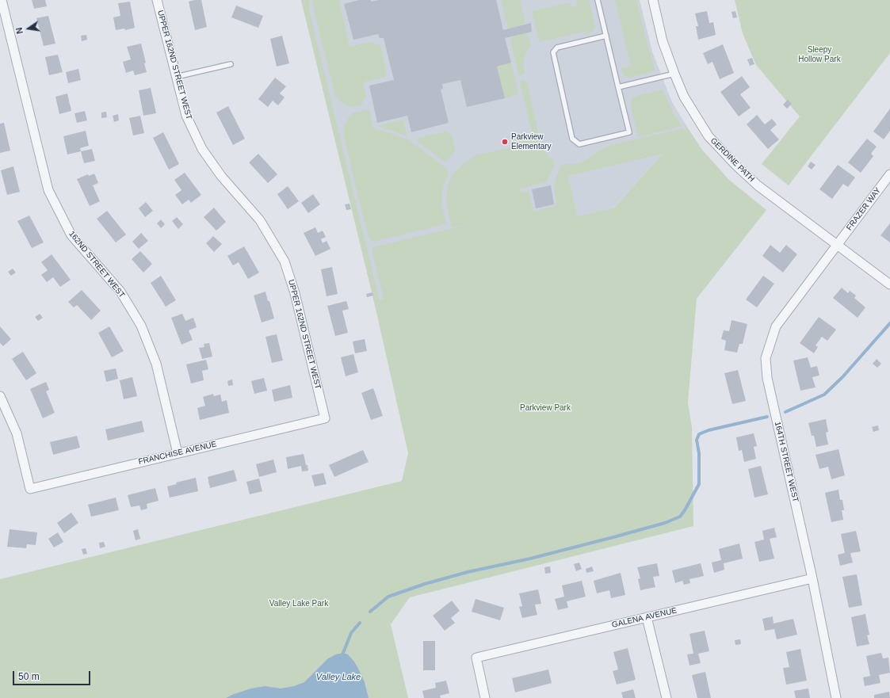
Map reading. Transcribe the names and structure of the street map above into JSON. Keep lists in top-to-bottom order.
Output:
{
  "streets": {
    "street": [
      "UPPER 162ND STREET WEST",
      "GERDINE PATH",
      "FRAZER WAY",
      "162ND STREET WEST",
      "FRANCHISE AVENUE",
      "164TH STREET WEST",
      "GALENA AVENUE"
    ]
  },
  "crossings": [
    ["UPPER 162ND STREET WEST", "FRANCHISE AVENUE"],
    ["GERDINE PATH", "FRAZER WAY"],
    ["GERDINE PATH", "164TH STREET WEST"],
    ["FRAZER WAY", "164TH STREET WEST"],
    ["162ND STREET WEST", "FRANCHISE AVENUE"],
    ["164TH STREET WEST", "GALENA AVENUE"]
  ],
  "water": ["Valley Lake"],
  "parks": ["Sleepy Hollow Park", "Parkview Park", "Valley Lake Park"],
  "places": ["Parkview Elementary"],
  "scale_bar": "50 m",
  "north": "left"
}
